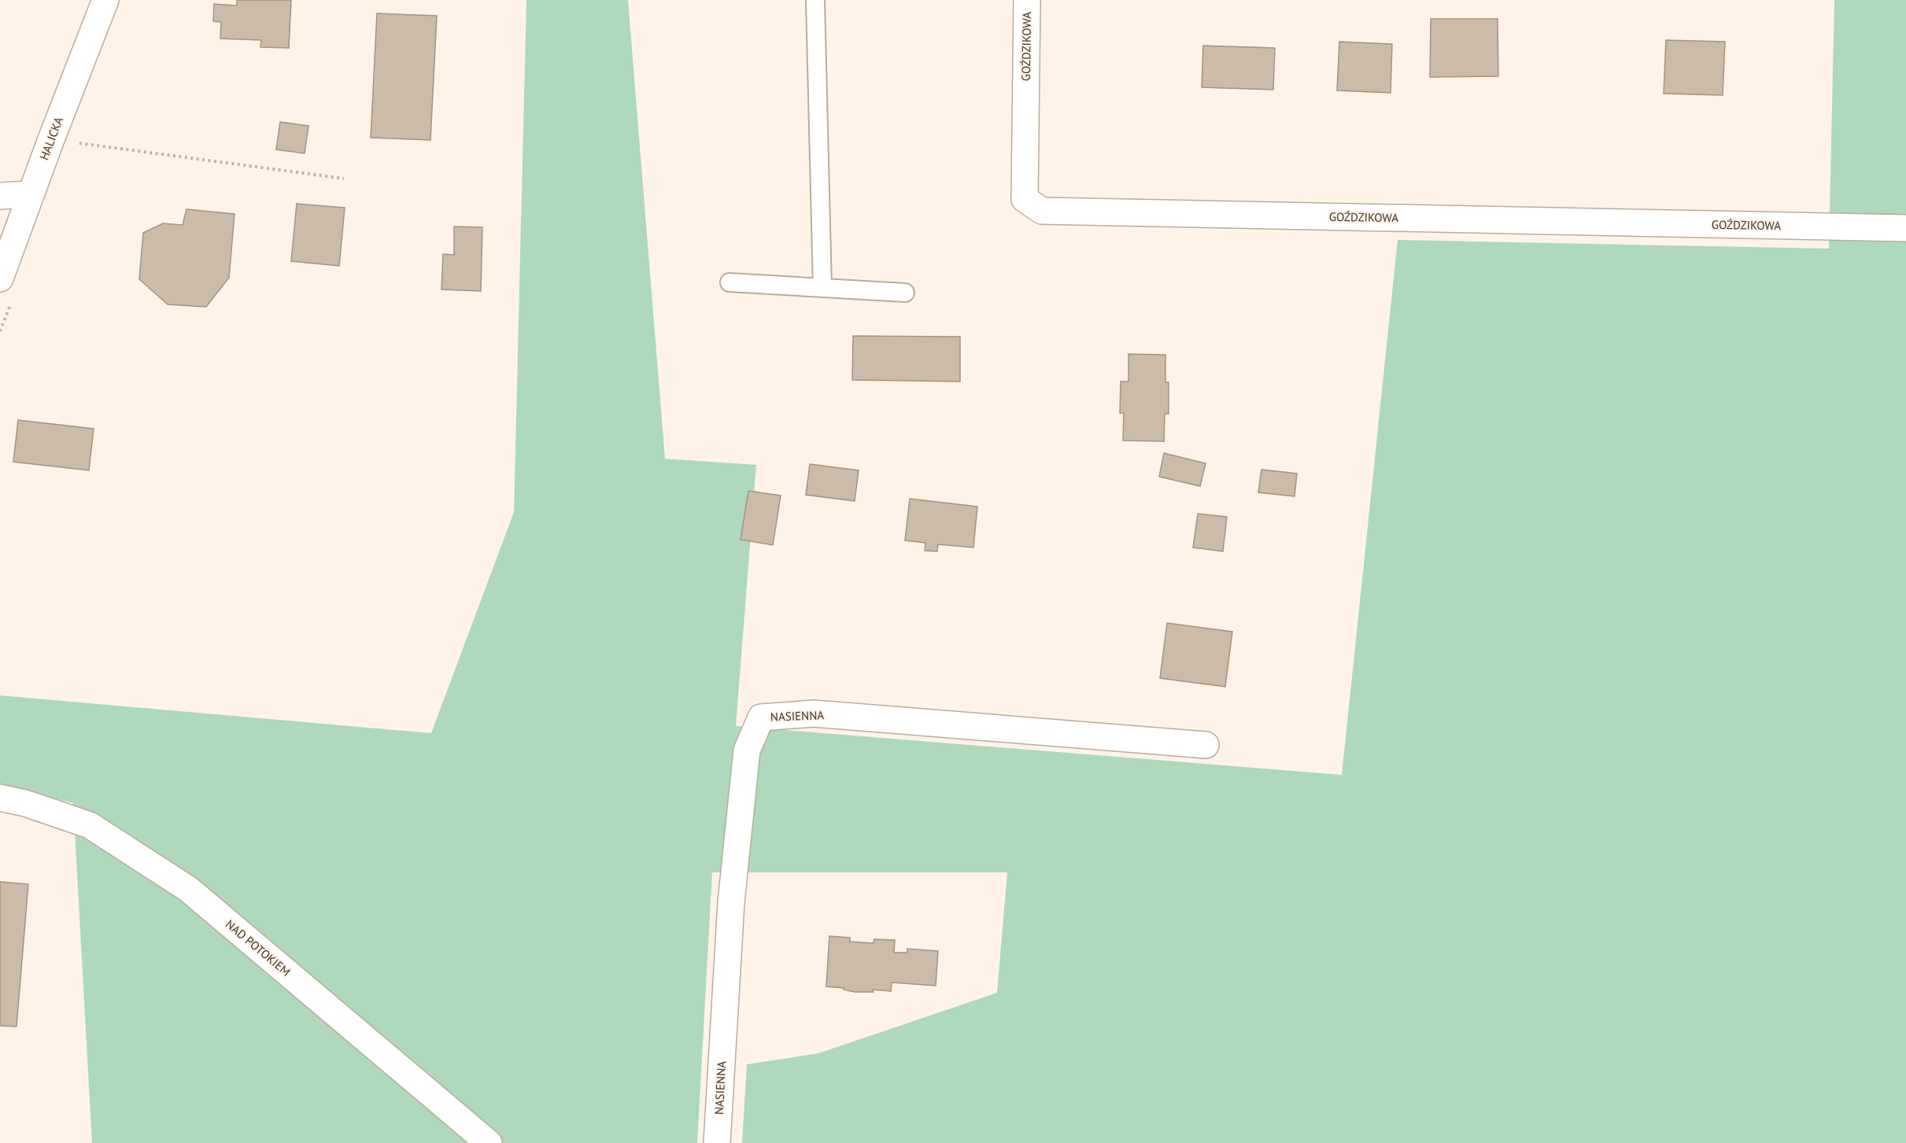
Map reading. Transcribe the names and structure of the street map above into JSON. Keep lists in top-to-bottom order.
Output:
{
  "streets": {
    "street": [
      "GOŹDZIKOWA",
      "HALICKA",
      "NASIENNA",
      "NAD POTOKIEM"
    ]
  }
}
